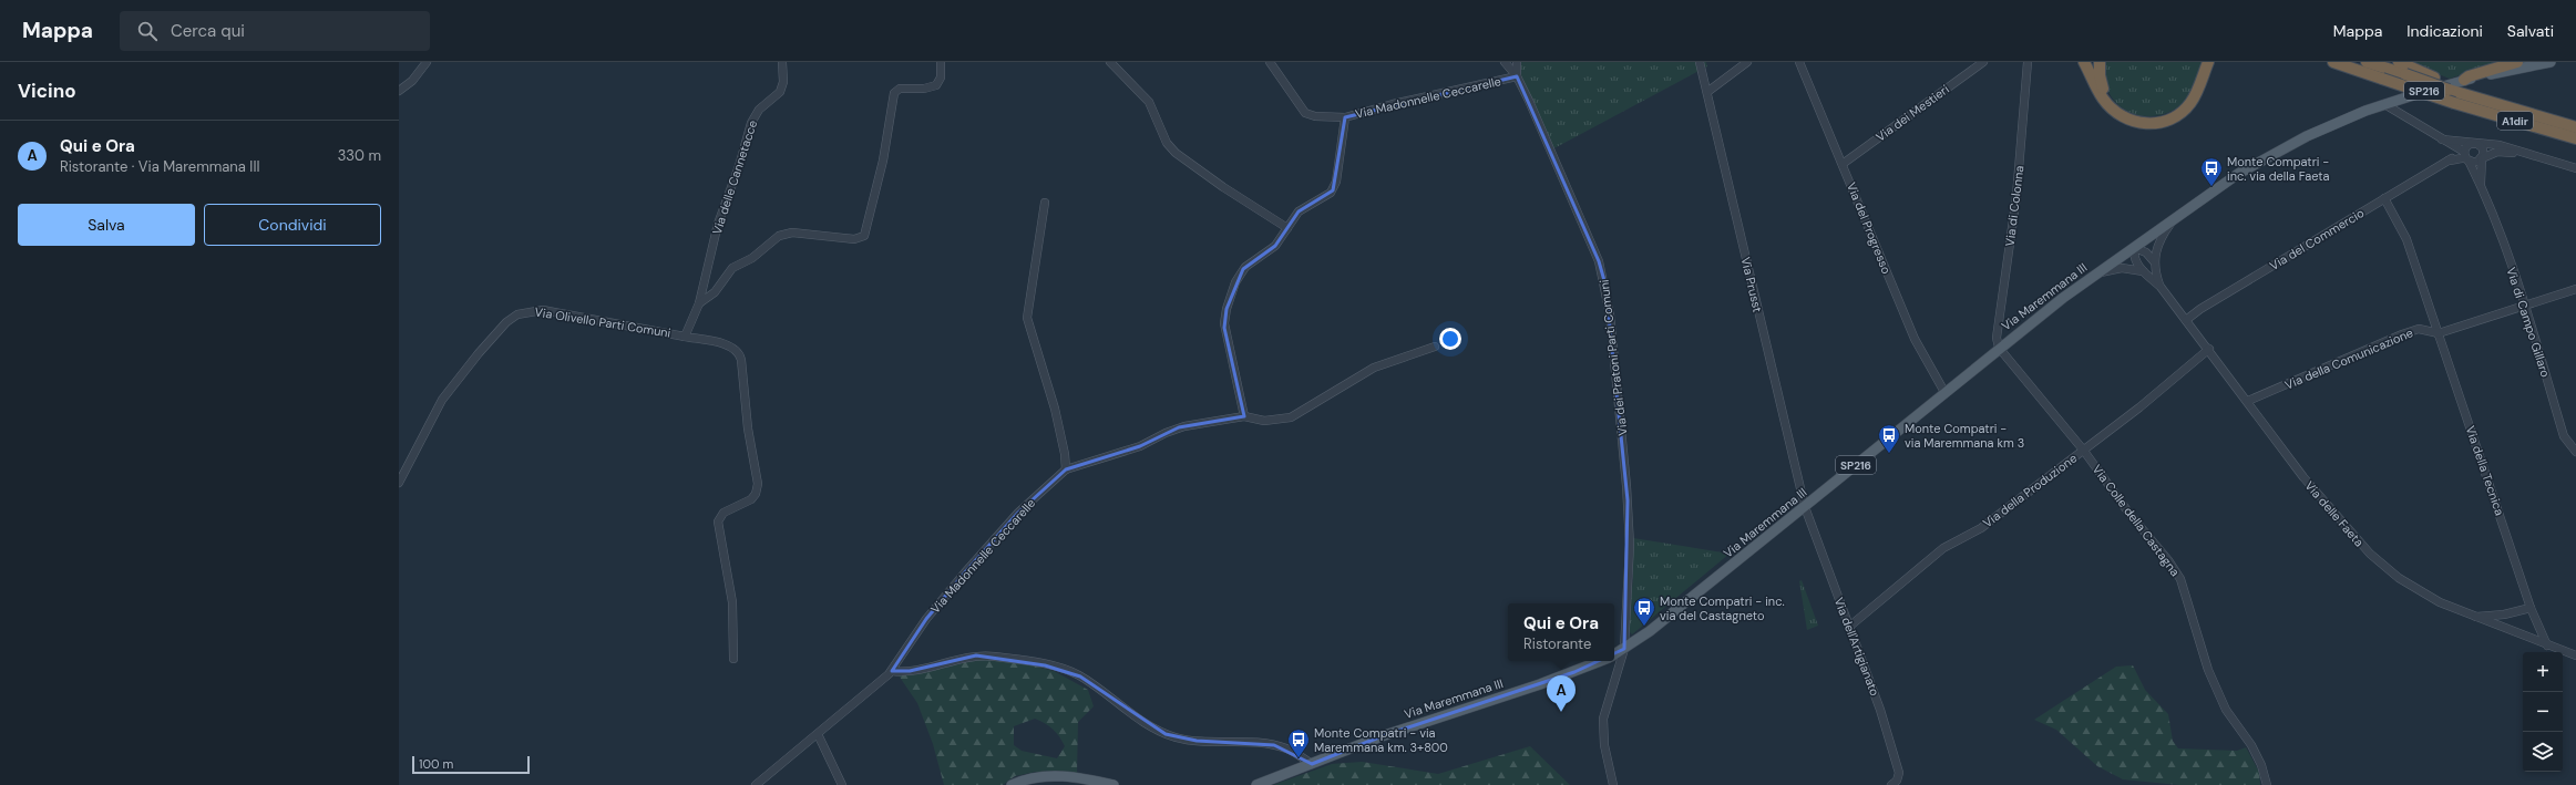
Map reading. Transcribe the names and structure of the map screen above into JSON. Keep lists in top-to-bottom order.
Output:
{
  "streets": {
    "highway": ["A1dir"],
    "main road": ["SP216", "Via Maremmana III"],
    "street": [
      "Via Madonnelle Ceccarelle",
      "Via dei Mestieri",
      "Via delle Cannetacce",
      "Via di Colonna",
      "Via del Progresso",
      "Via del Commercio",
      "Via Prusst",
      "Via Olivello Parti Comuni",
      "Via di Campo Gillaro",
      "Via dei Pratoni Parti Comuni",
      "Via della Comunicazione",
      "Via della Tecnica",
      "Via della Produzione",
      "Via delle Faeta",
      "Via Colle della Castagna",
      "Via dell'Artigianato"
    ]
  },
  "crossings": [
    ["Via Madonnelle Ceccarelle", "Via dei Pratoni Parti Comuni"],
    ["Via dei Mestieri", "Via del Progresso"],
    ["Via delle Cannetacce", "Via Olivello Parti Comuni"],
    ["Via di Colonna", "Via Maremmana III"],
    ["Via di Colonna", "Via Colle della Castagna"],
    ["Via del Progresso", "Via Maremmana III"],
    ["Via del Commercio", "Via di Campo Gillaro"],
    ["Via del Commercio", "Via delle Faeta"],
    ["Via Prusst", "Via Maremmana III"],
    ["Via Prusst", "Via dell'Artigianato"],
    ["Via Maremmana III", "Via dei Pratoni Parti Comuni"],
    ["Via Maremmana III", "Via Colle della Castagna"],
    ["Via Maremmana III", "Via dell'Artigianato"],
    ["Via della Comunicazione", "Via della Tecnica"],
    ["Via della Comunicazione", "Via delle Faeta"],
    ["Via della Tecnica", "Via delle Faeta"],
    ["Via della Produzione", "Via delle Faeta"],
    ["Via della Produzione", "Via Colle della Castagna"],
    ["Via della Produzione", "Via dell'Artigianato"]
  ],
  "places": {
    "bus stop": [
      "Monte Compatri - inc. via della Faeta",
      "Monte Compatri - via Maremmana km 3",
      "Monte Compatri - inc. via del Castagneto",
      "Monte Compatri - via Maremmana km. 3+800"
    ]
  },
  "scale_bar": "100 m",
  "page": {
    "header": "Mappa",
    "search": "Cerca qui",
    "nav": ["Mappa", "Indicazioni", "Salvati"],
    "heading": "Vicino",
    "list": [
      {
        "mark": "A",
        "name": "Qui e Ora",
        "note": "Ristorante · Via Maremmana III",
        "value": "330 m"
      }
    ],
    "buttons": ["Salva", "Condividi"],
    "popup": ["Qui e Ora", "Ristorante"],
    "map_buttons": ["+", "−"],
    "pins": "A",
    "scale": "100 m"
  }
}
